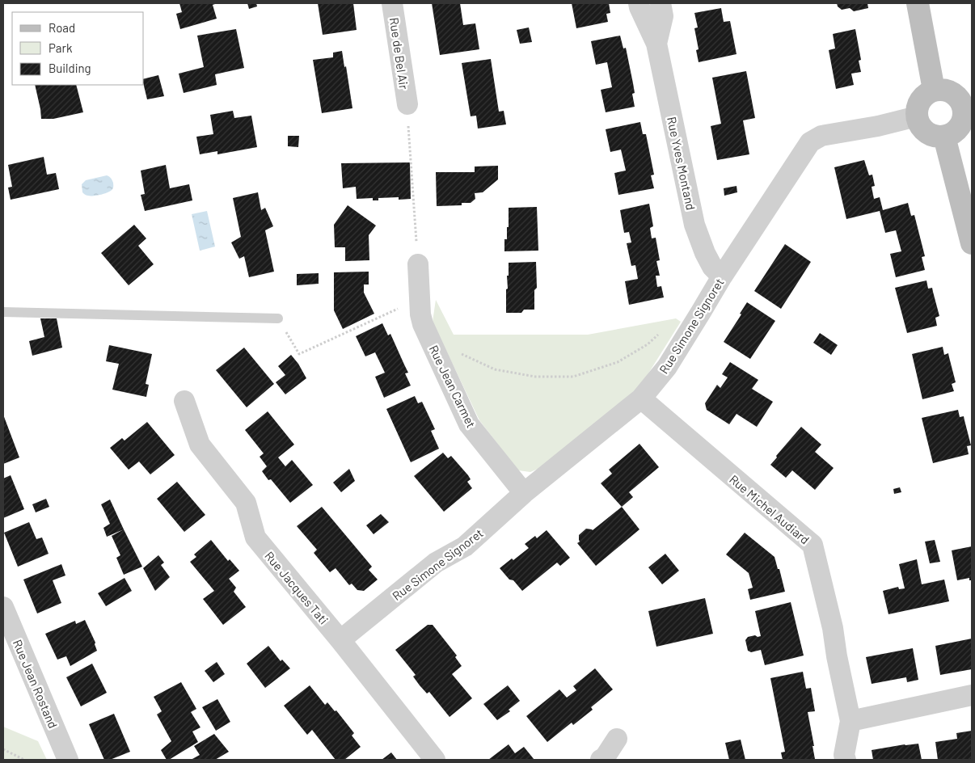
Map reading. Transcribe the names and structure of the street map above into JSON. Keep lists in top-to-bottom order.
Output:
{
  "streets": {
    "street": [
      "Rue de Bel Air",
      "Rue Yves Montand",
      "Rue Simone Signoret",
      "Rue Jean Carmet",
      "Rue Michel Audiard",
      "Rue Jacques Tati",
      "Rue Jean Rostand"
    ]
  },
  "crossings": [
    ["Rue Yves Montand", "Rue Simone Signoret"],
    ["Rue Simone Signoret", "Rue Jean Carmet"],
    ["Rue Simone Signoret", "Rue Michel Audiard"],
    ["Rue Simone Signoret", "Rue Jacques Tati"]
  ],
  "legend": ["Road", "Park", "Building"]
}
